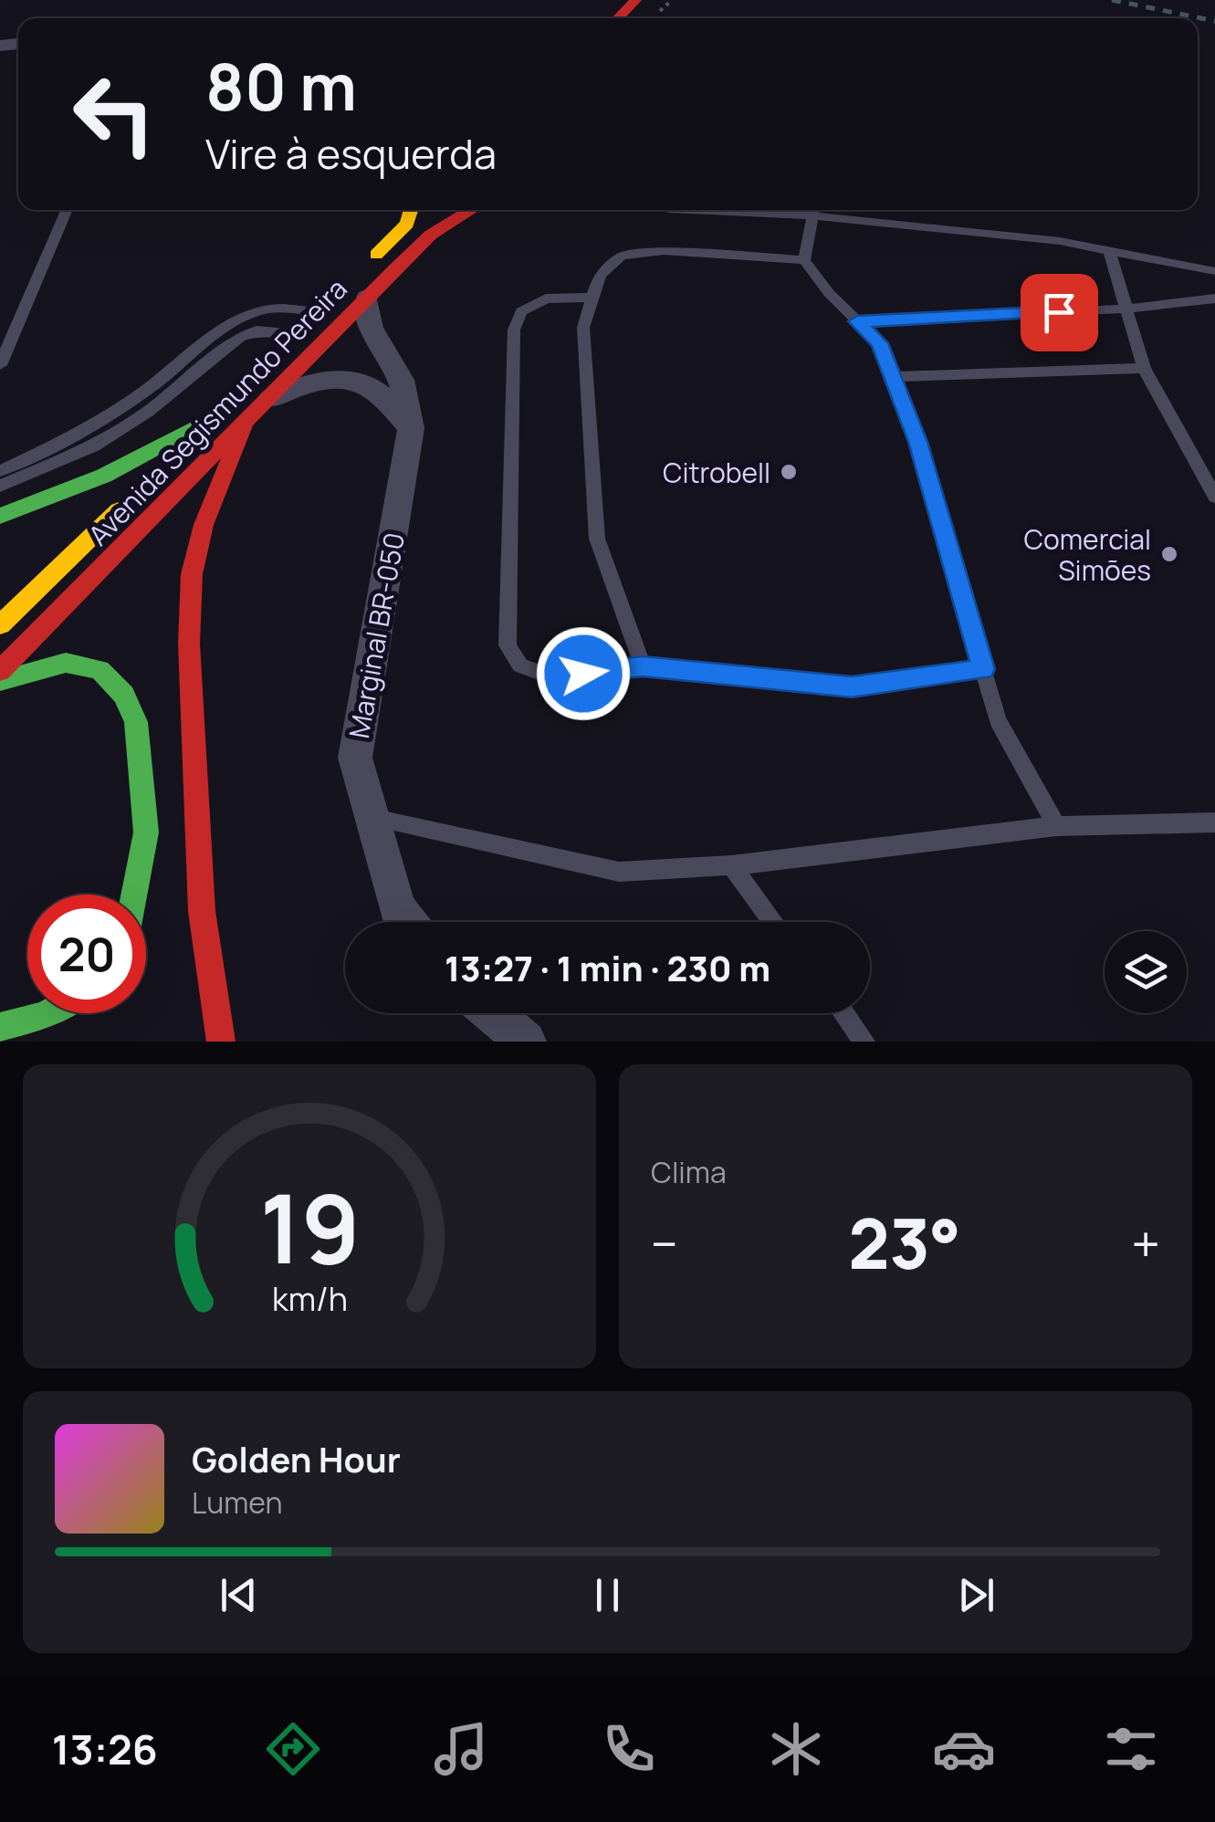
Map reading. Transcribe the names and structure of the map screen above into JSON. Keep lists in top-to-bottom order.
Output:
{
  "streets": {
    "main road": ["Avenida Segismundo Pereira"],
    "street": ["Marginal BR-050"]
  },
  "crossings": [
    ["Avenida Segismundo Pereira", "Marginal BR-050"]
  ],
  "places": ["Citrobell", "Comercial Simões"],
  "page": {
    "turn": ["80 m", "Vire à esquerda"],
    "limit": "20",
    "trip": "13:27 · 1 min · 230 m",
    "tile": "Clima",
    "heat": ["−", "23°", "+"],
    "song": ["Golden Hour", "Lumen"],
    "tabs": "13:26",
    "gauge": ["19", "km/h"]
  }
}
